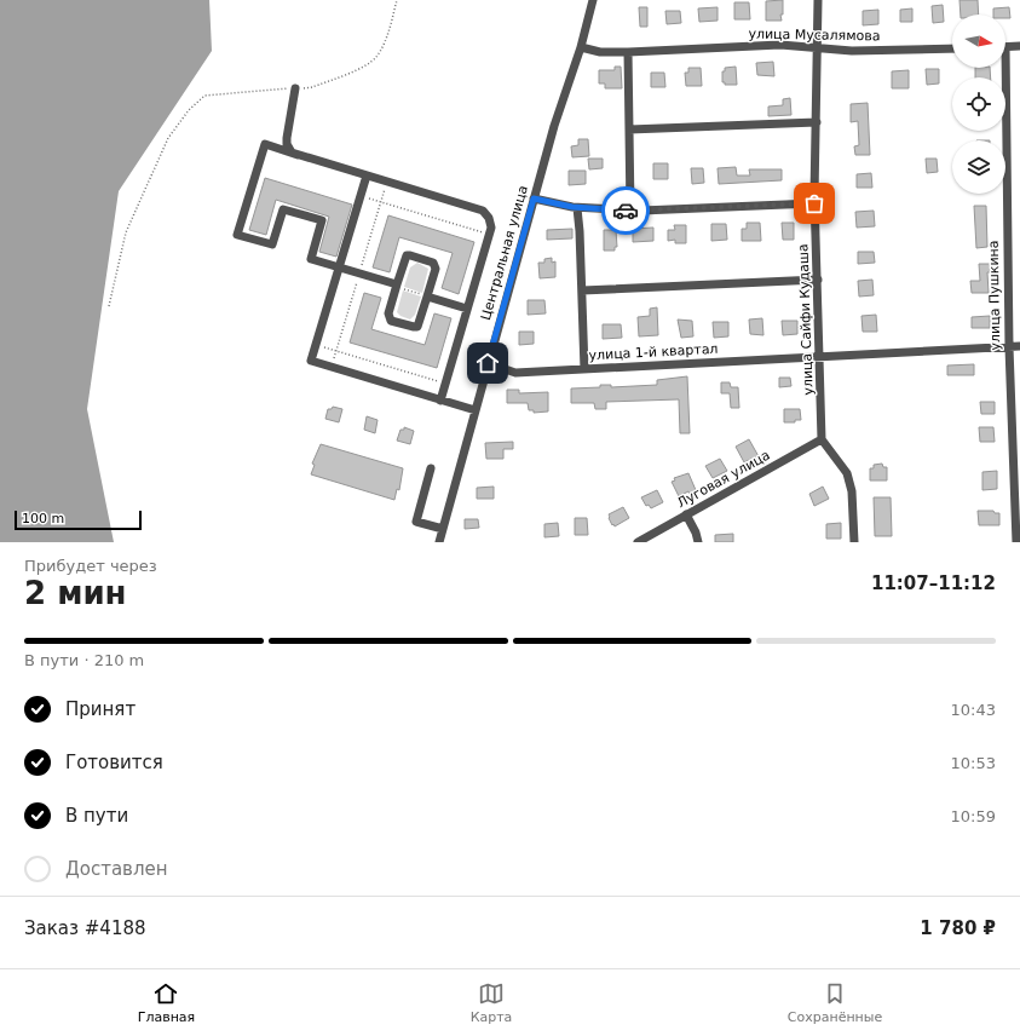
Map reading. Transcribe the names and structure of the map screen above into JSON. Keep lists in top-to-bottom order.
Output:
{
  "streets": {
    "street": [
      "улица Мусалямова",
      "Центральная улица",
      "улица Пушкина",
      "улица Сайфи Кудаша",
      "улица 1-й квартал",
      "Луговая улица"
    ]
  },
  "crossings": [
    ["улица Мусалямова", "Центральная улица"],
    ["улица Мусалямова", "улица Сайфи Кудаша"],
    ["Центральная улица", "улица 1-й квартал"],
    ["улица Пушкина", "улица 1-й квартал"],
    ["улица Сайфи Кудаша", "улица 1-й квартал"],
    ["улица Сайфи Кудаша", "Луговая улица"]
  ],
  "scale_bar": "100 m",
  "north": "right",
  "page": {
    "scale": "100 m",
    "heading": ["2 мин", "Прибудет через", "11:07–11:12"],
    "panel": ["Заказ #4188", "1 780 ₽"],
    "bar": "В пути · 210 m",
    "list": [
      ["Принят", "10:43"],
      ["Готовится", "10:53"],
      ["В пути", "10:59"],
      "Доставлен"
    ],
    "tabs": ["Главная", "Карта", "Сохранённые"]
  }
}
